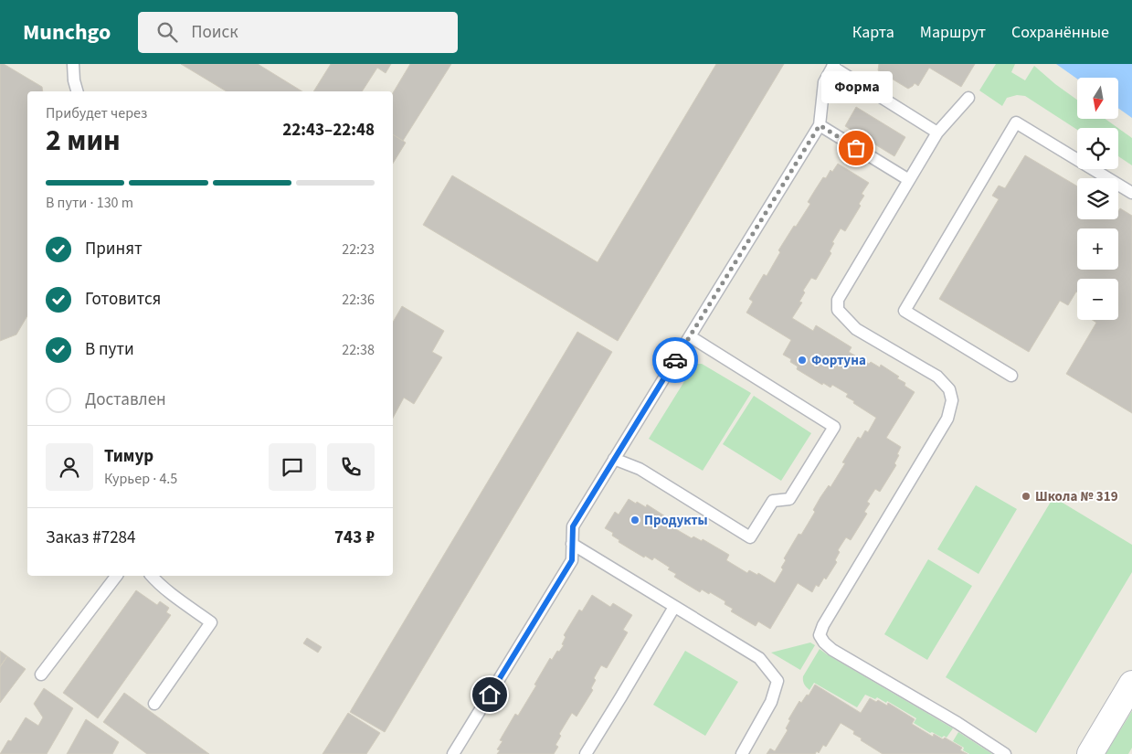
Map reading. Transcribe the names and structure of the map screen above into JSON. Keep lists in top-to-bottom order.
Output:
{
  "places": [
    "Форма",
    "Фортуна",
    "Школа № 319",
    "Продукты"
  ],
  "north": "bottom",
  "page": {
    "header": "Munchgo",
    "search": "Поиск",
    "nav": ["Карта", "Маршрут", "Сохранённые"],
    "bubble": "Форма",
    "map_buttons": ["+", "−"],
    "heading": ["2 мин", "Прибудет через", "22:43–22:48"],
    "panel": [
      "Тимур",
      "Курьер · 4.5",
      "Заказ #7284",
      "743 ₽"
    ],
    "bar": "В пути · 130 m",
    "list": [
      ["Принят", "22:23"],
      ["Готовится", "22:36"],
      ["В пути", "22:38"],
      "Доставлен"
    ]
  }
}
